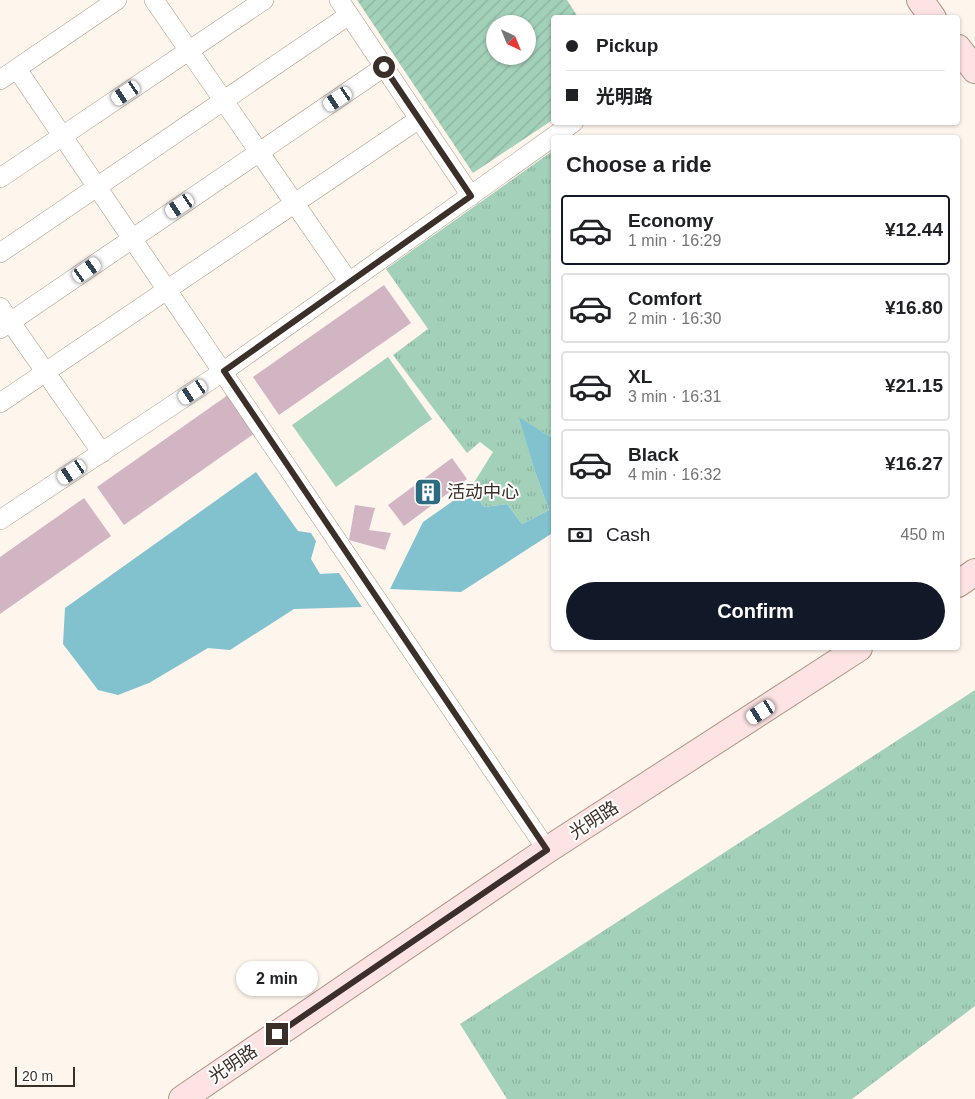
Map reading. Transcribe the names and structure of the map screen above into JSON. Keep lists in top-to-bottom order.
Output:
{
  "streets": {
    "main road": ["光明路"]
  },
  "places": {
    "building": ["活动中心"]
  },
  "scale_bar": "20 m",
  "north": "bottom right",
  "page": {
    "banner": ["Pickup", "光明路"],
    "heading": "Choose a ride",
    "list": [
      {
        "name": "Economy",
        "note": "1 min · 16:29",
        "value": "¥12.44"
      },
      {
        "name": "Comfort",
        "note": "2 min · 16:30",
        "value": "¥16.80"
      },
      {
        "name": "XL",
        "note": "3 min · 16:31",
        "value": "¥21.15"
      },
      {
        "name": "Black",
        "note": "4 min · 16:32",
        "value": "¥16.27"
      }
    ],
    "pay": ["Cash", "450 m"],
    "buttons": "Confirm",
    "bubble": "2 min",
    "scale": "20 m"
  }
}
